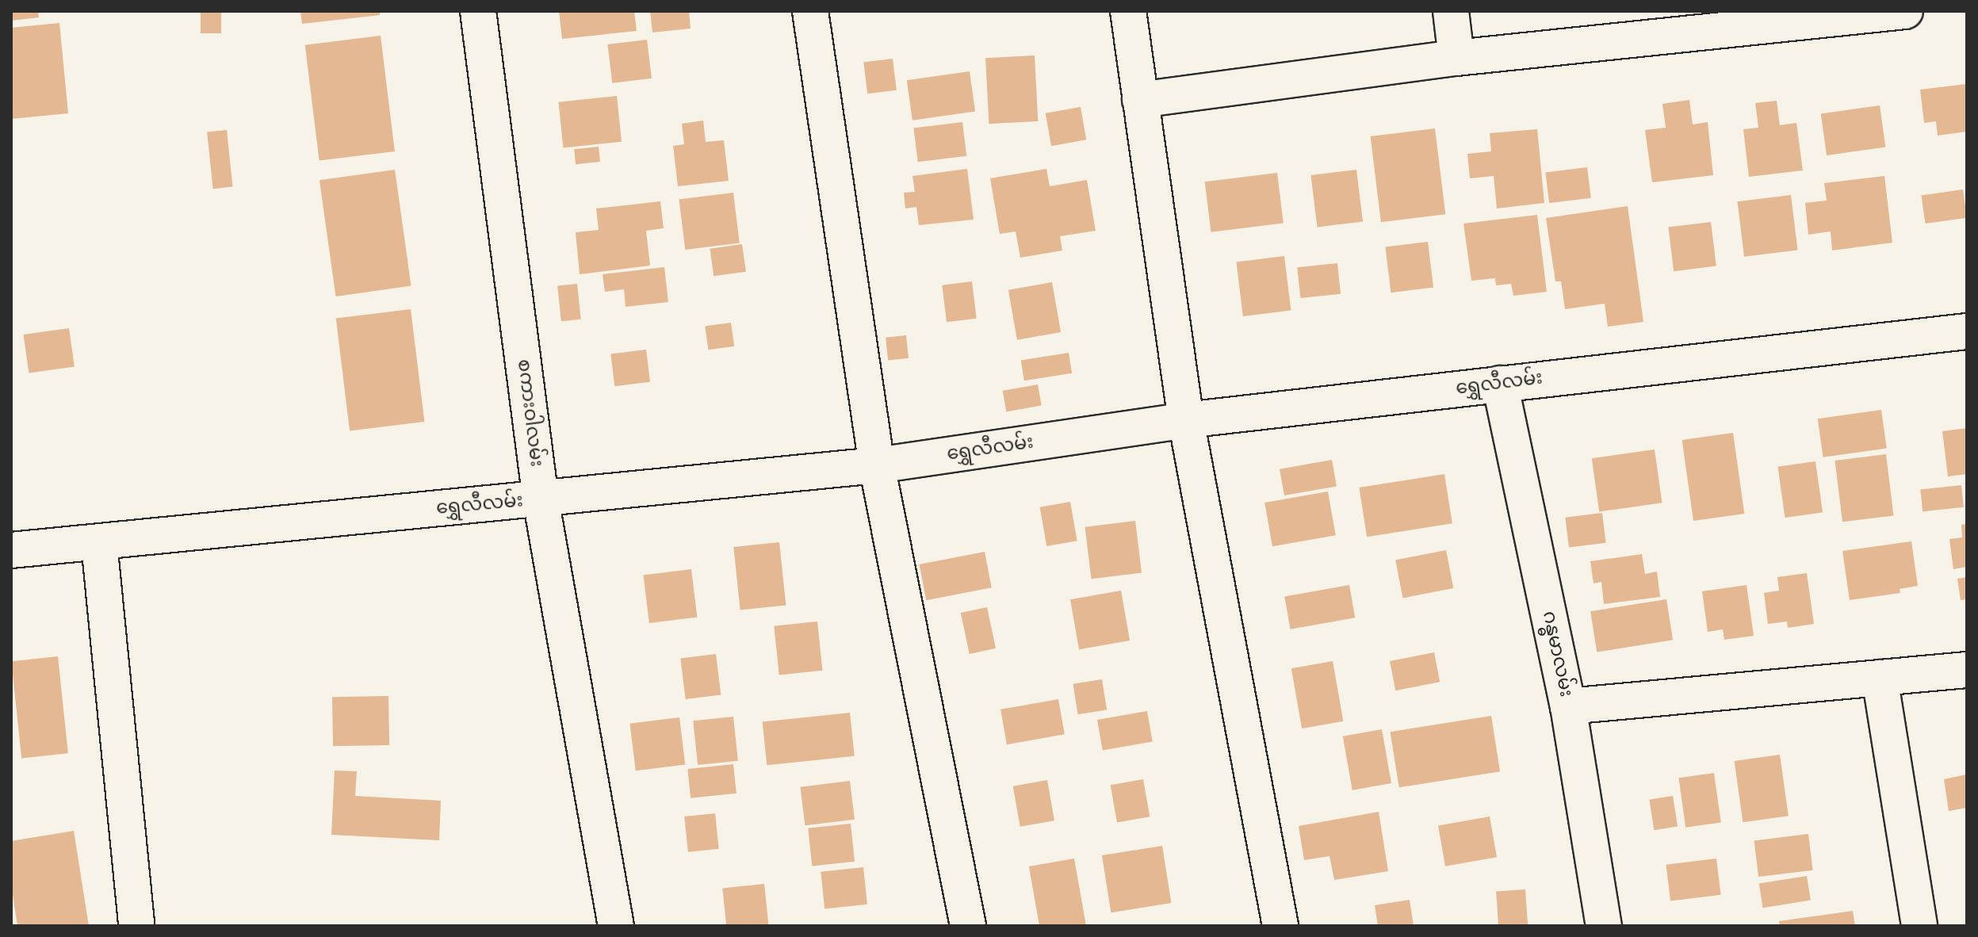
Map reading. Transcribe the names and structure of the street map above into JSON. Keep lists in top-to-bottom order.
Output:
{
  "streets": {
    "street": ["ရွှေလီလမ်း", "စကားဝါလမ်း", "ဂန္ဓမာလမ်း"]
  },
  "crossings": [
    ["ရွှေလီလမ်း", "စကားဝါလမ်း"],
    ["ရွှေလီလမ်း", "ဂန္ဓမာလမ်း"]
  ]
}
